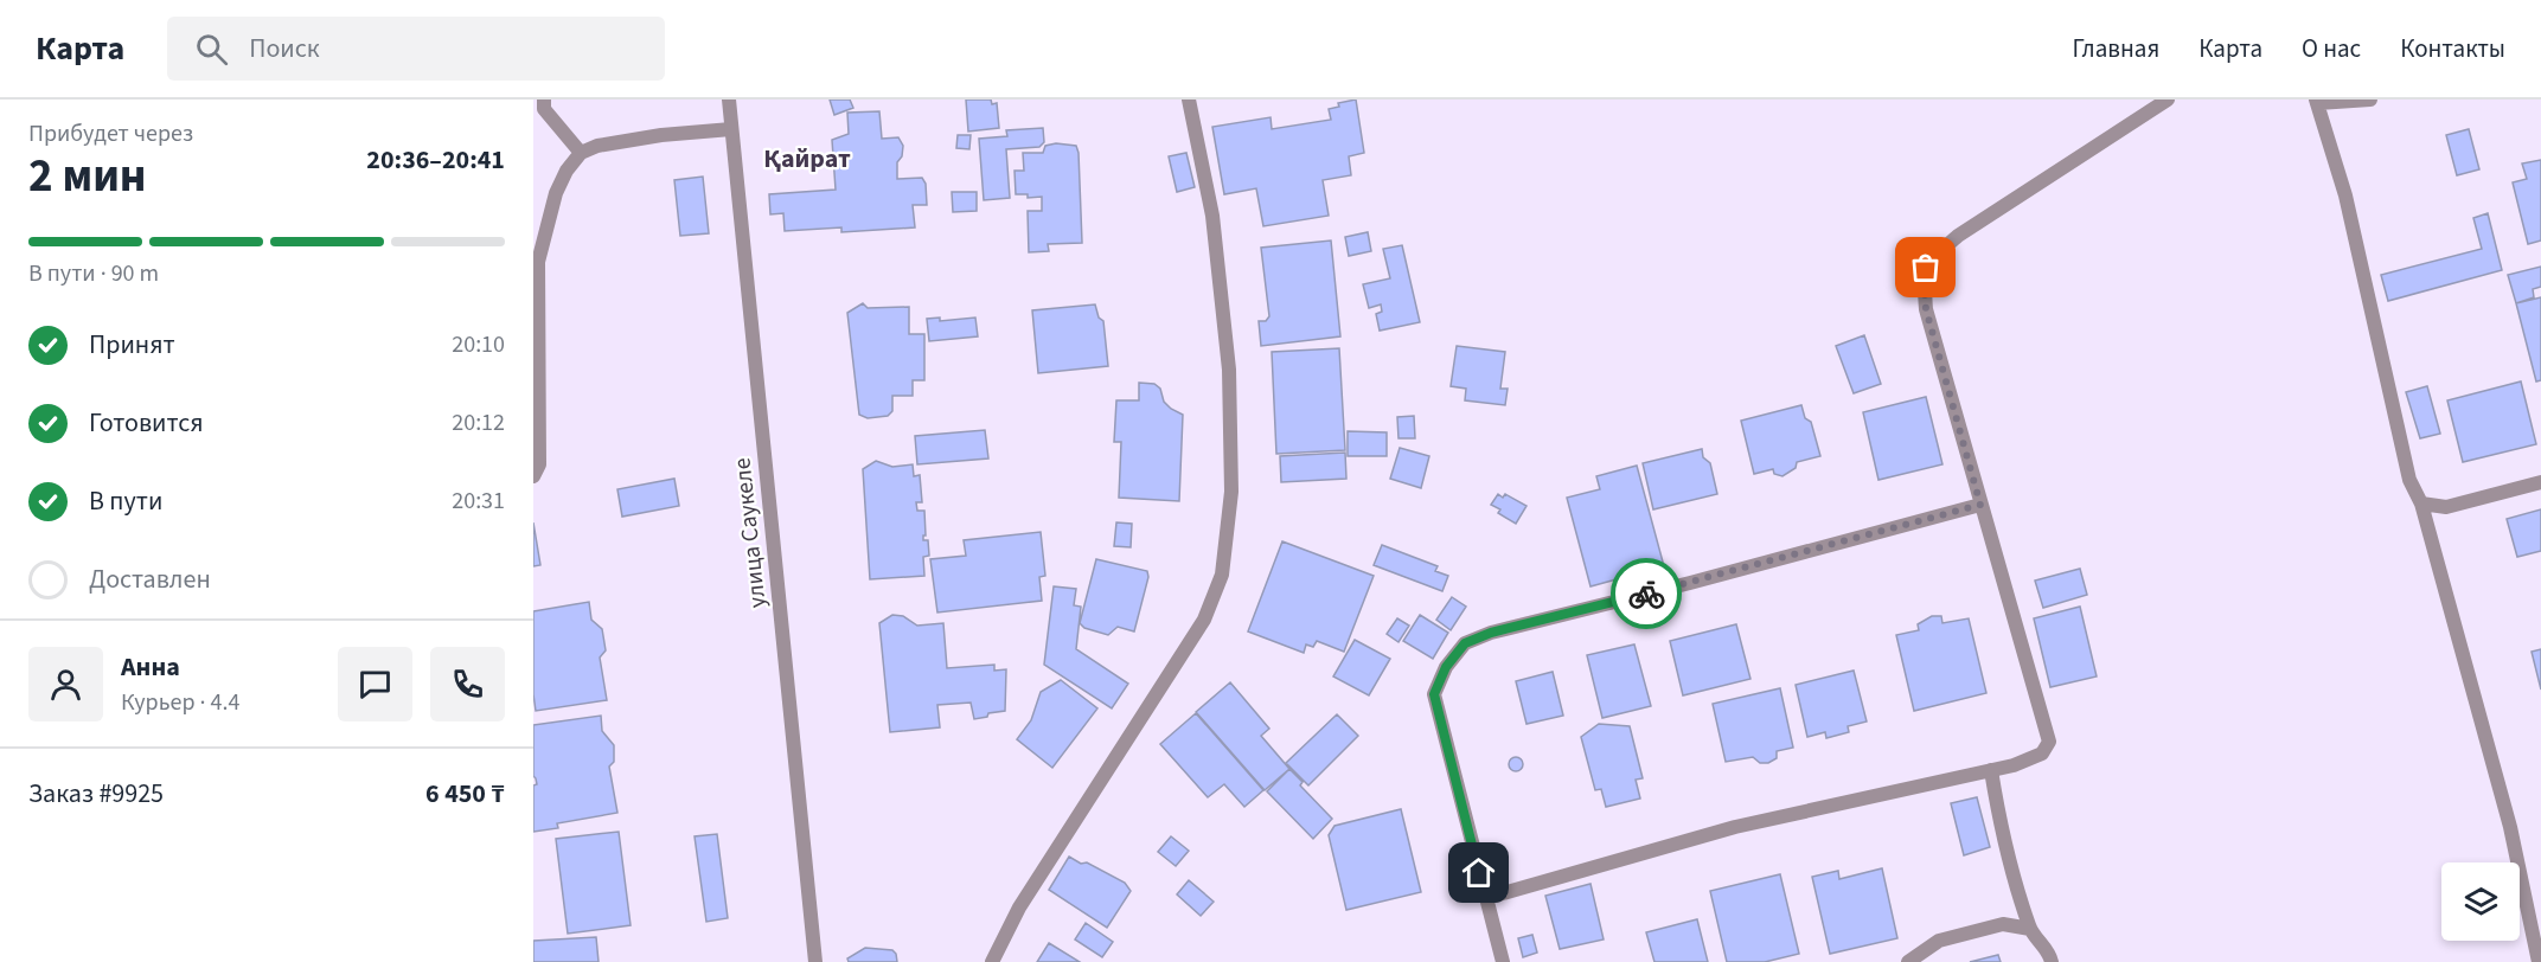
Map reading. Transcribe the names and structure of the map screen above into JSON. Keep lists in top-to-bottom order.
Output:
{
  "streets": {
    "street": ["улица Саукеле"]
  },
  "districts": ["Қайрат"],
  "page": {
    "header": "Карта",
    "search": "Поиск",
    "nav": [
      "Главная",
      "Карта",
      "О нас",
      "Контакты"
    ],
    "heading": ["2 мин", "Прибудет через", "20:36–20:41"],
    "panel": [
      "Анна",
      "Курьер · 4.4",
      "Заказ #9925",
      "6 450 ₸"
    ],
    "bar": "В пути · 90 m",
    "list": [
      ["Принят", "20:10"],
      ["Готовится", "20:12"],
      ["В пути", "20:31"],
      "Доставлен"
    ]
  }
}
